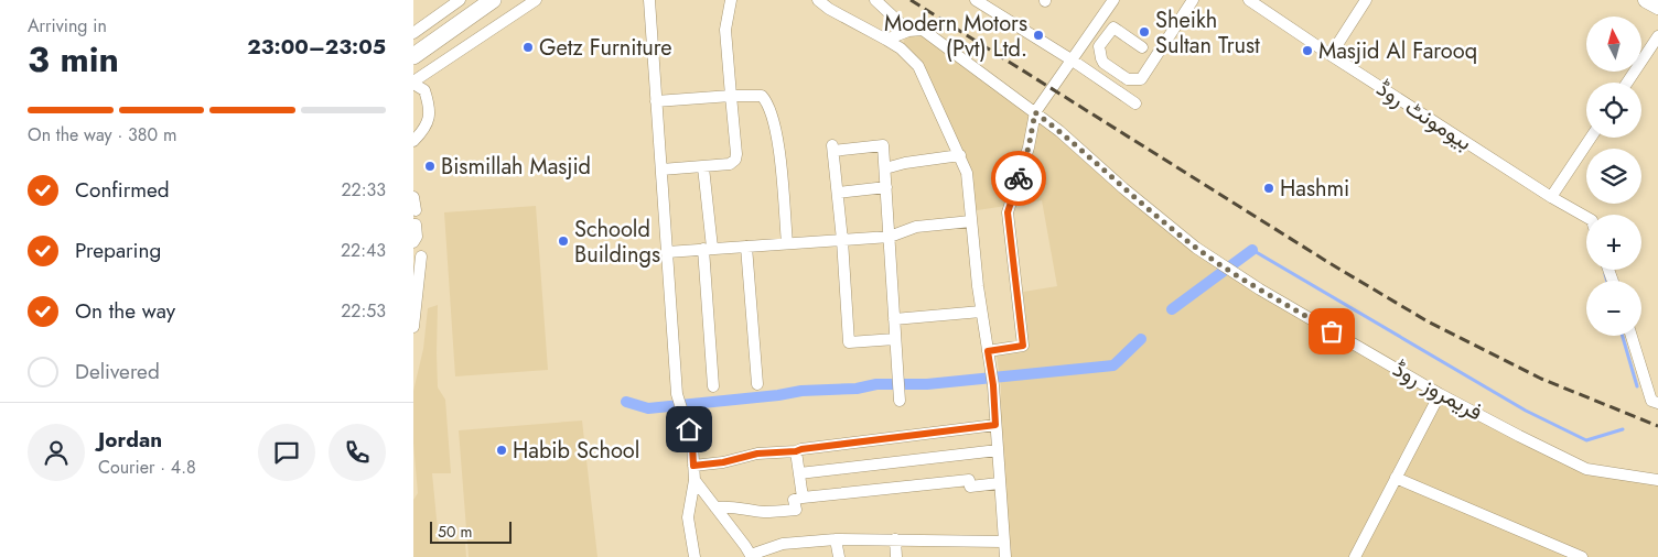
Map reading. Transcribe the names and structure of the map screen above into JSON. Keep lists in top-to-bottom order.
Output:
{
  "streets": {
    "street": ["بیومونٹ روڈ", "فریمروز روڈ"]
  },
  "places": [
    "Sheikh Sultan Trust",
    "Modern Motors (Pvt) Ltd.",
    "Getz Furniture",
    "Masjid Al Farooq",
    "Bismillah Masjid",
    "Hashmi",
    "Schoold Buildings",
    "Habib School"
  ],
  "scale_bar": "50 m",
  "north": "top",
  "page": {
    "heading": ["3 min", "Arriving in", "23:00–23:05"],
    "panel": ["Jordan", "Courier · 4.8"],
    "map_buttons": ["+", "−"],
    "bar": "On the way · 380 m",
    "list": [
      ["Confirmed", "22:33"],
      ["Preparing", "22:43"],
      ["On the way", "22:53"],
      "Delivered"
    ],
    "scale": "50 m"
  }
}
